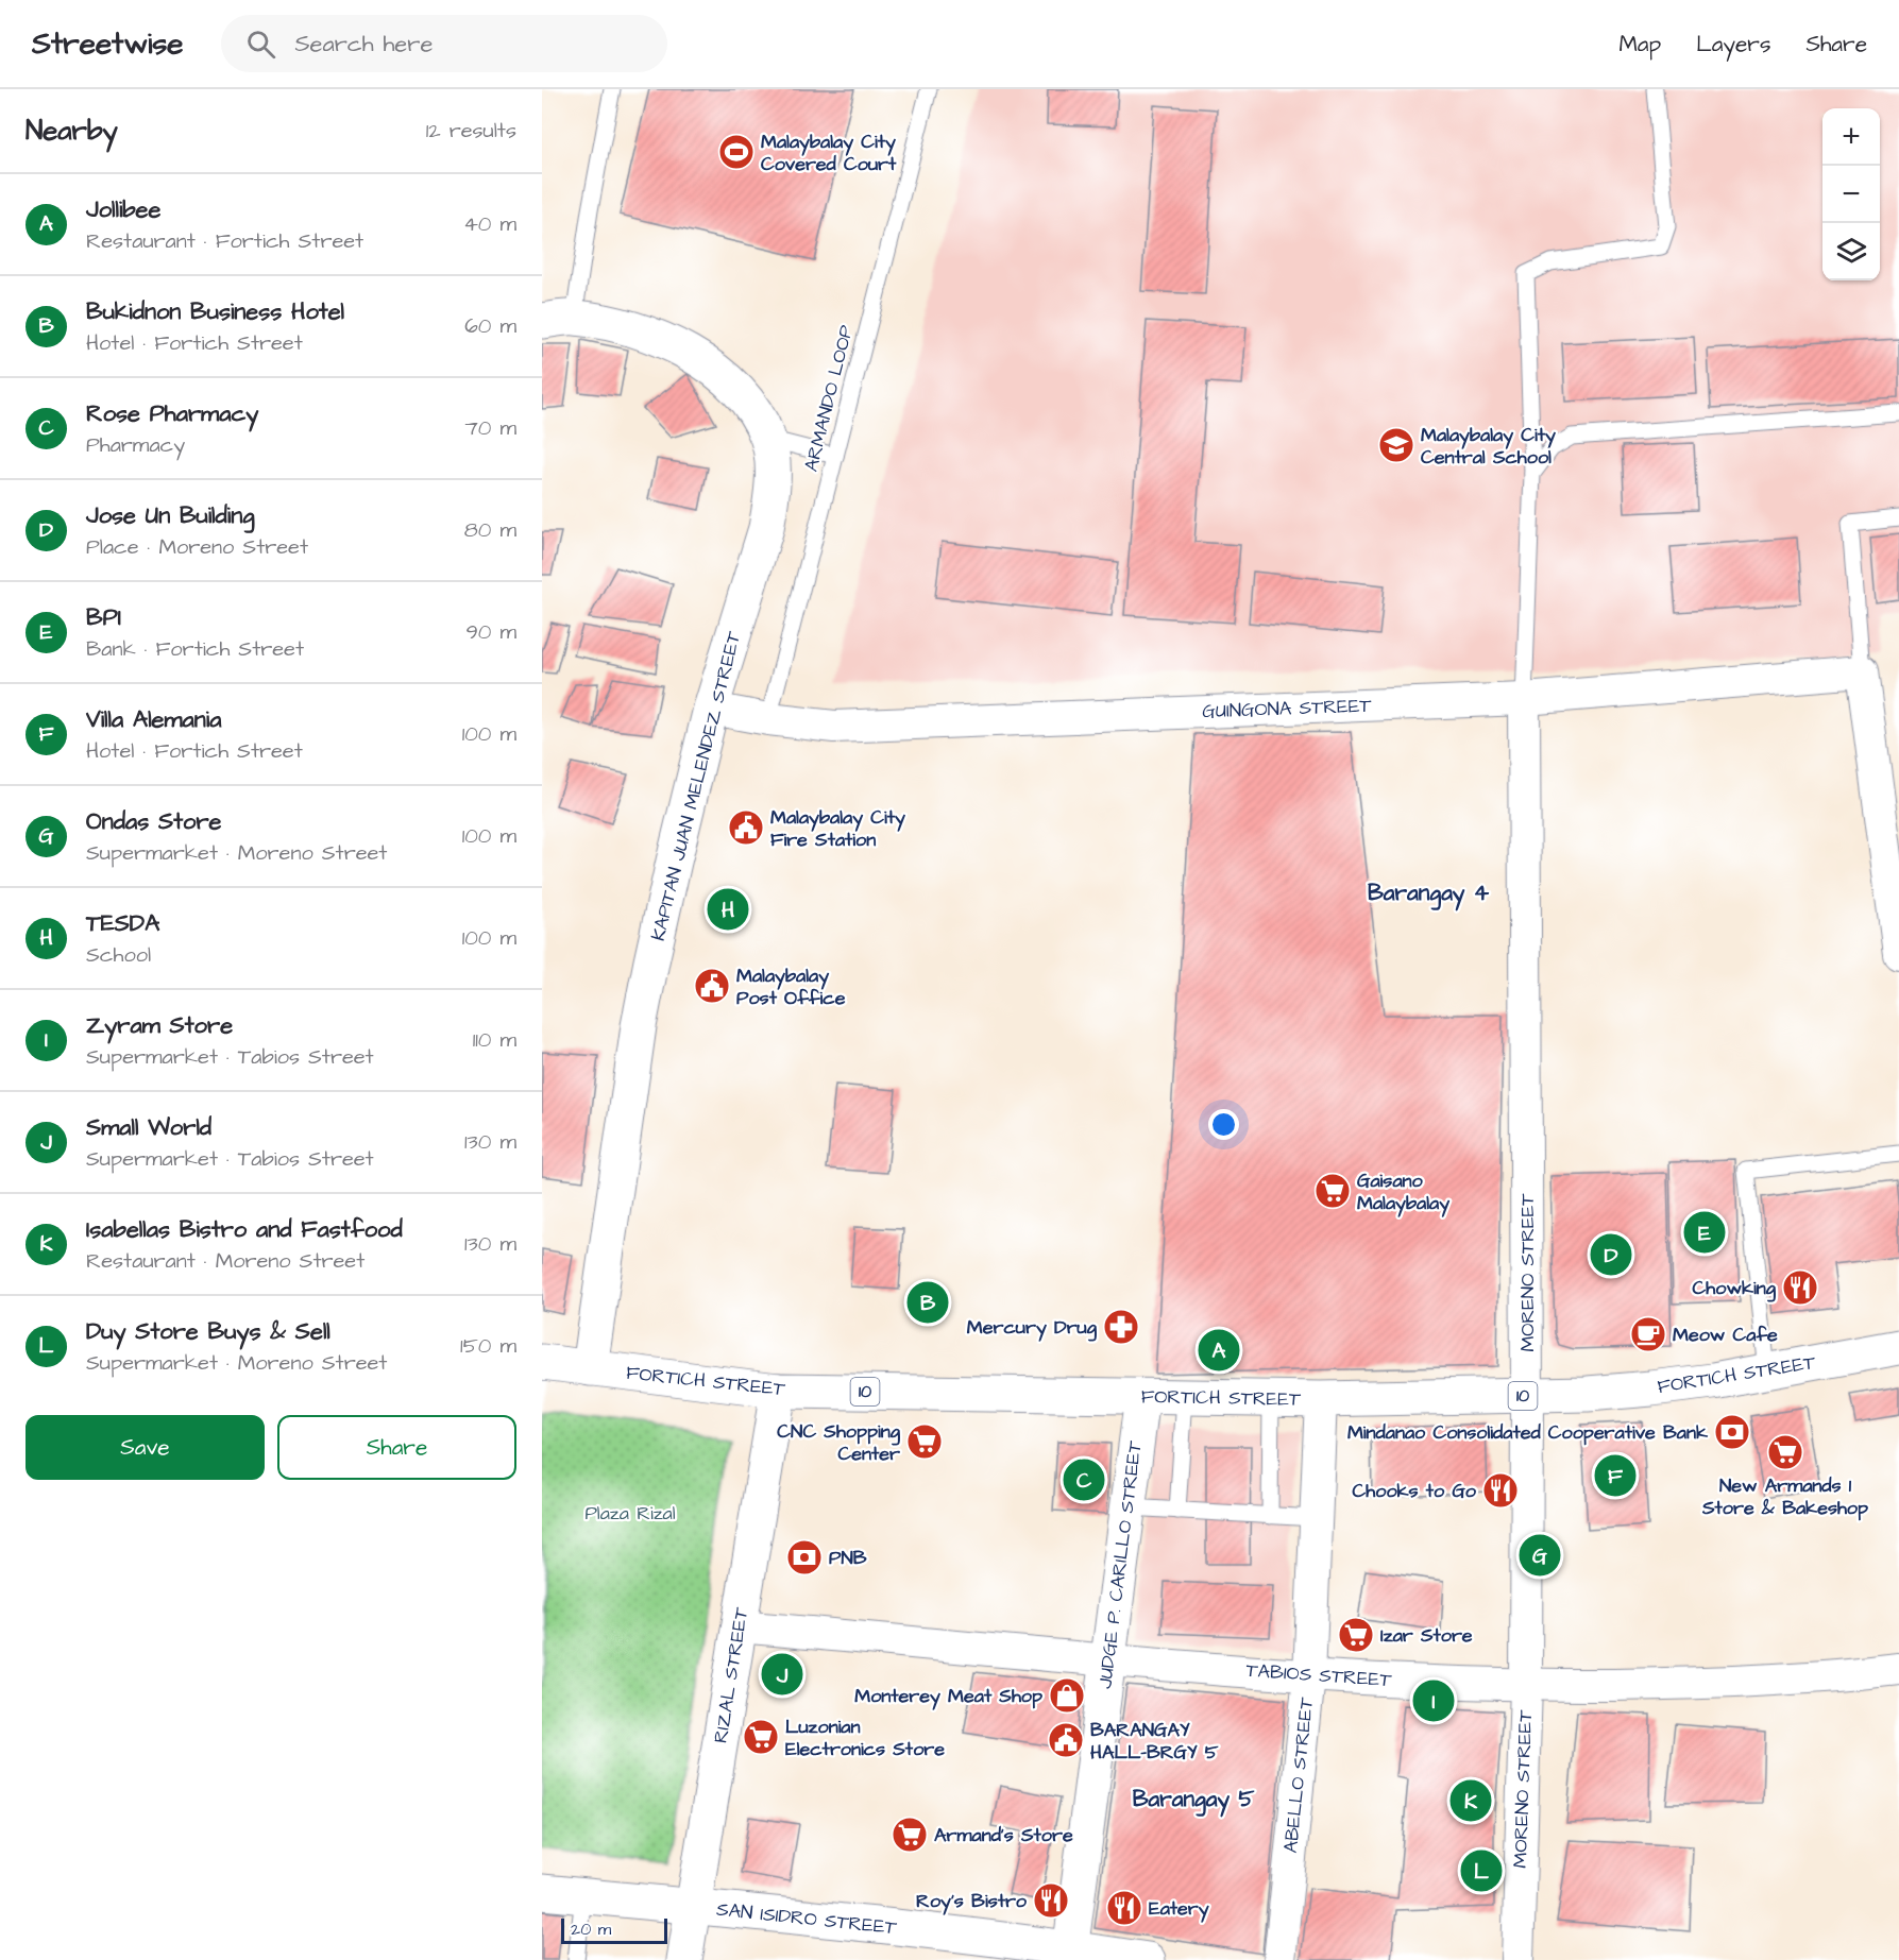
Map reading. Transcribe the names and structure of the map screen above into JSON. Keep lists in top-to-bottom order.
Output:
{
  "streets": {
    "main road": [
      "KAPITAN JUAN MELENDEZ STREET",
      "FORTICH STREET",
      "10",
      "JUDGE P. CARILLO STREET",
      "RIZAL STREET",
      "SAN ISIDRO STREET"
    ],
    "street": [
      "GUINGONA STREET",
      "MORENO STREET",
      "TABIOS STREET",
      "ABELLO STREET"
    ],
    "lane": ["ARMANDO LOOP"]
  },
  "crossings": [
    ["ARMANDO LOOP", "GUINGONA STREET"],
    ["GUINGONA STREET", "KAPITAN JUAN MELENDEZ STREET"],
    ["GUINGONA STREET", "MORENO STREET"],
    ["KAPITAN JUAN MELENDEZ STREET", "FORTICH STREET"],
    ["MORENO STREET", "FORTICH STREET"],
    ["MORENO STREET", "TABIOS STREET"],
    ["FORTICH STREET", "JUDGE P. CARILLO STREET"],
    ["FORTICH STREET", "RIZAL STREET"],
    ["FORTICH STREET", "ABELLO STREET"],
    ["JUDGE P. CARILLO STREET", "TABIOS STREET"],
    ["JUDGE P. CARILLO STREET", "SAN ISIDRO STREET"],
    ["RIZAL STREET", "TABIOS STREET"],
    ["RIZAL STREET", "SAN ISIDRO STREET"],
    ["TABIOS STREET", "ABELLO STREET"]
  ],
  "districts": ["Barangay 4", "Barangay 5"],
  "parks": ["Plaza Rizal"],
  "places": {
    "sports": ["Malaybalay City Covered Court"],
    "school or university": ["Malaybalay City Central School"],
    "public building": ["Malaybalay City Fire Station", "Malaybalay Post Office", "BARANGAY HALL-BRGY 5"],
    "supermarket": [
      "Gaisano Malaybalay",
      "CNC Shopping Center",
      "New Armands 1 Store & Bakeshop",
      "Izar Store",
      "Luzonian Electronics Store",
      "Armand's Store"
    ],
    "restaurant": [
      "Chowking",
      "Chooks to Go",
      "Roy's Bistro",
      "Eatery"
    ],
    "pharmacy": ["Mercury Drug"],
    "cafe": ["Meow Cafe"],
    "bank": ["Mindanao Consolidated Cooperative Bank", "PNB"],
    "shop": ["Monterey Meat Shop"]
  },
  "scale_bar": "20 m",
  "page": {
    "header": "Streetwise",
    "search": "Search here",
    "nav": ["Map", "Layers", "Share"],
    "heading": ["Nearby", "12 results"],
    "map_buttons": ["+", "−"],
    "list": [
      {
        "mark": "A",
        "name": "Jollibee",
        "note": "Restaurant · Fortich Street",
        "value": "40 m"
      },
      {
        "mark": "B",
        "name": "Bukidnon Business Hotel",
        "note": "Hotel · Fortich Street",
        "value": "60 m"
      },
      {
        "mark": "C",
        "name": "Rose Pharmacy",
        "note": "Pharmacy",
        "value": "70 m"
      },
      {
        "mark": "D",
        "name": "Jose Un Building",
        "note": "Place · Moreno Street",
        "value": "80 m"
      },
      {
        "mark": "E",
        "name": "BPI",
        "note": "Bank · Fortich Street",
        "value": "90 m"
      },
      {
        "mark": "F",
        "name": "Villa Alemania",
        "note": "Hotel · Fortich Street",
        "value": "100 m"
      },
      {
        "mark": "G",
        "name": "Ondas Store",
        "note": "Supermarket · Moreno Street",
        "value": "100 m"
      },
      {
        "mark": "H",
        "name": "TESDA",
        "note": "School",
        "value": "100 m"
      },
      {
        "mark": "I",
        "name": "Zyram Store",
        "note": "Supermarket · Tabios Street",
        "value": "110 m"
      },
      {
        "mark": "J",
        "name": "Small World",
        "note": "Supermarket · Tabios Street",
        "value": "130 m"
      },
      {
        "mark": "K",
        "name": "Isabellas Bistro and Fastfood",
        "note": "Restaurant · Moreno Street",
        "value": "130 m"
      },
      {
        "mark": "L",
        "name": "Duy Store Buys & Sell",
        "note": "Supermarket · Moreno Street",
        "value": "150 m"
      }
    ],
    "pins": [
      "H",
      "E",
      "D",
      "B",
      "A",
      "F",
      "C",
      "G",
      "J",
      "I",
      "K",
      "L"
    ],
    "buttons": ["Save", "Share"],
    "scale": "20 m"
  }
}
